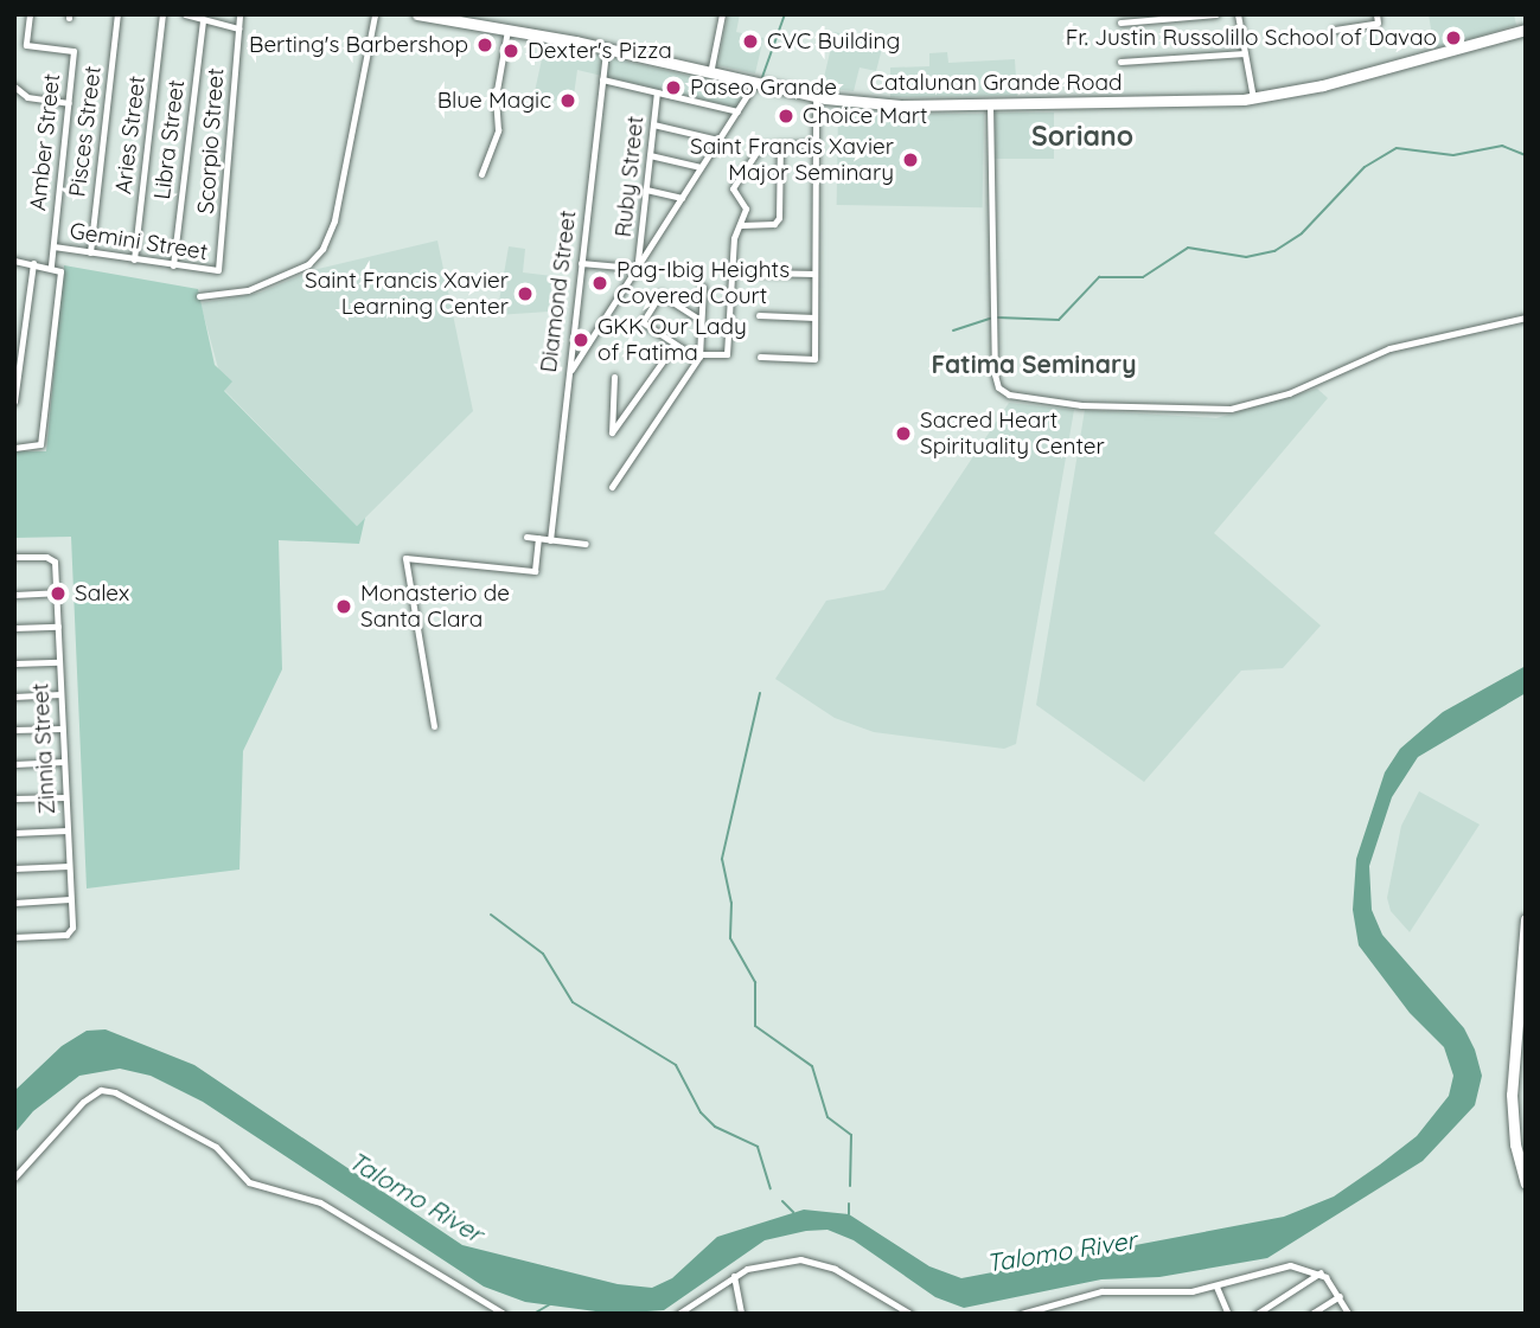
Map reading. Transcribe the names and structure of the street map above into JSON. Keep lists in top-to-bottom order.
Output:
{
  "streets": {
    "main road": ["Catalunan Grande Road"],
    "street": [
      "Pisces Street",
      "Aries Street",
      "Libra Street",
      "Scorpio Street",
      "Amber Street",
      "Ruby Street",
      "Gemini Street",
      "Diamond Street",
      "Zinnia Street"
    ]
  },
  "crossings": [
    ["Catalunan Grande Road", "Diamond Street"],
    ["Pisces Street", "Gemini Street"],
    ["Aries Street", "Gemini Street"],
    ["Libra Street", "Gemini Street"],
    ["Scorpio Street", "Gemini Street"],
    ["Amber Street", "Gemini Street"]
  ],
  "districts": ["Soriano", "Fatima Seminary"],
  "water": ["Talomo River"],
  "places": [
    "Fr. Justin Russolillo School of Davao",
    "CVC Building",
    "Berting's Barbershop",
    "Dexter's Pizza",
    "Paseo Grande",
    "Blue Magic",
    "Choice Mart",
    "Saint Francis Xavier Major Seminary",
    "Pag-Ibig Heights Covered Court",
    "Saint Francis Xavier Learning Center",
    "GKK Our Lady of Fatima",
    "Sacred Heart Spirituality Center",
    "Salex",
    "Monasterio de Santa Clara"
  ]
}
